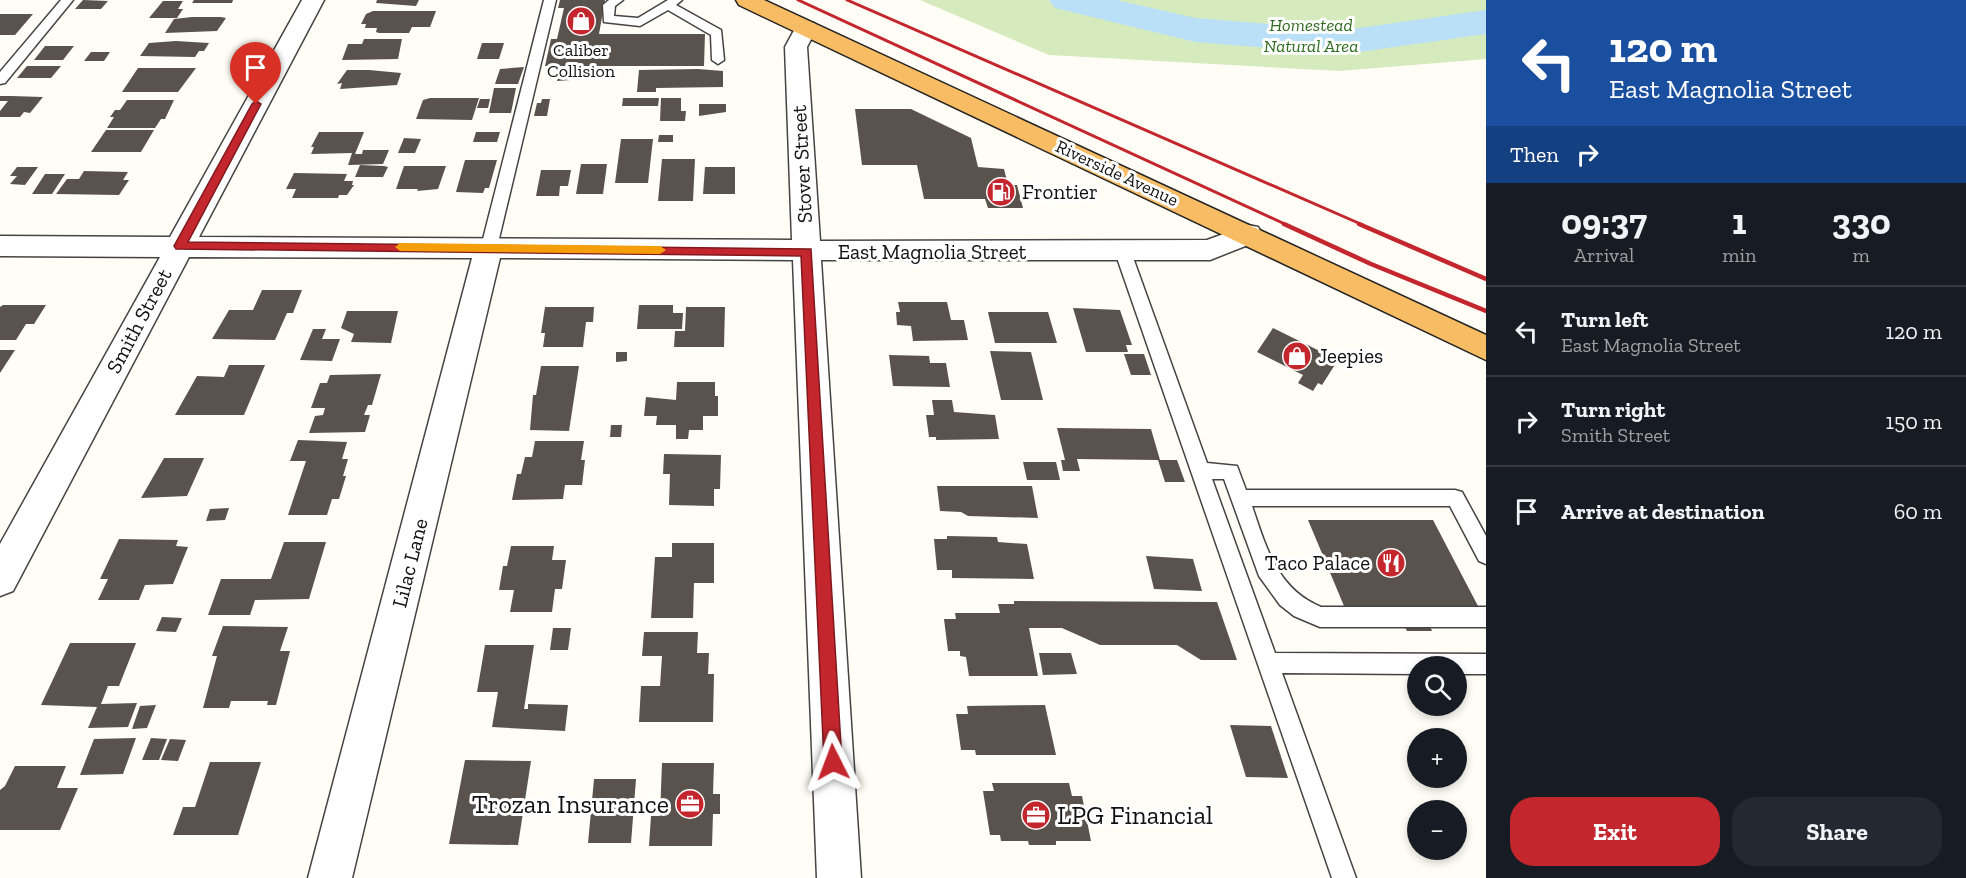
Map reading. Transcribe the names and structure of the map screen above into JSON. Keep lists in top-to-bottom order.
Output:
{
  "streets": {
    "highway": ["Riverside Avenue"],
    "street": [
      "Stover Street",
      "East Magnolia Street",
      "Smith Street",
      "Lilac Lane"
    ]
  },
  "crossings": [
    ["Stover Street", "Riverside Avenue"],
    ["Stover Street", "East Magnolia Street"],
    ["Riverside Avenue", "East Magnolia Street"],
    ["East Magnolia Street", "Smith Street"],
    ["East Magnolia Street", "Lilac Lane"]
  ],
  "parks": ["Homestead Natural Area"],
  "places": {
    "shop": ["Caliber Collision", "Jeepies"],
    "fuel station": ["Frontier"],
    "restaurant": ["Taco Palace"],
    "office": ["Trozan Insurance", "LPG Financial"]
  },
  "page": {
    "turn": ["120 m", "East Magnolia Street"],
    "then": "Then",
    "eta": [
      "09:37",
      "Arrival",
      "1",
      "min",
      "330",
      "m"
    ],
    "list": [
      {
        "name": "Turn left",
        "note": "East Magnolia Street",
        "value": "120 m"
      },
      {
        "name": "Turn right",
        "note": "Smith Street",
        "value": "150 m"
      },
      {
        "name": "Arrive at destination",
        "value": "60 m"
      }
    ],
    "map_buttons": ["+", "−"],
    "buttons": ["Exit", "Share"]
  }
}
